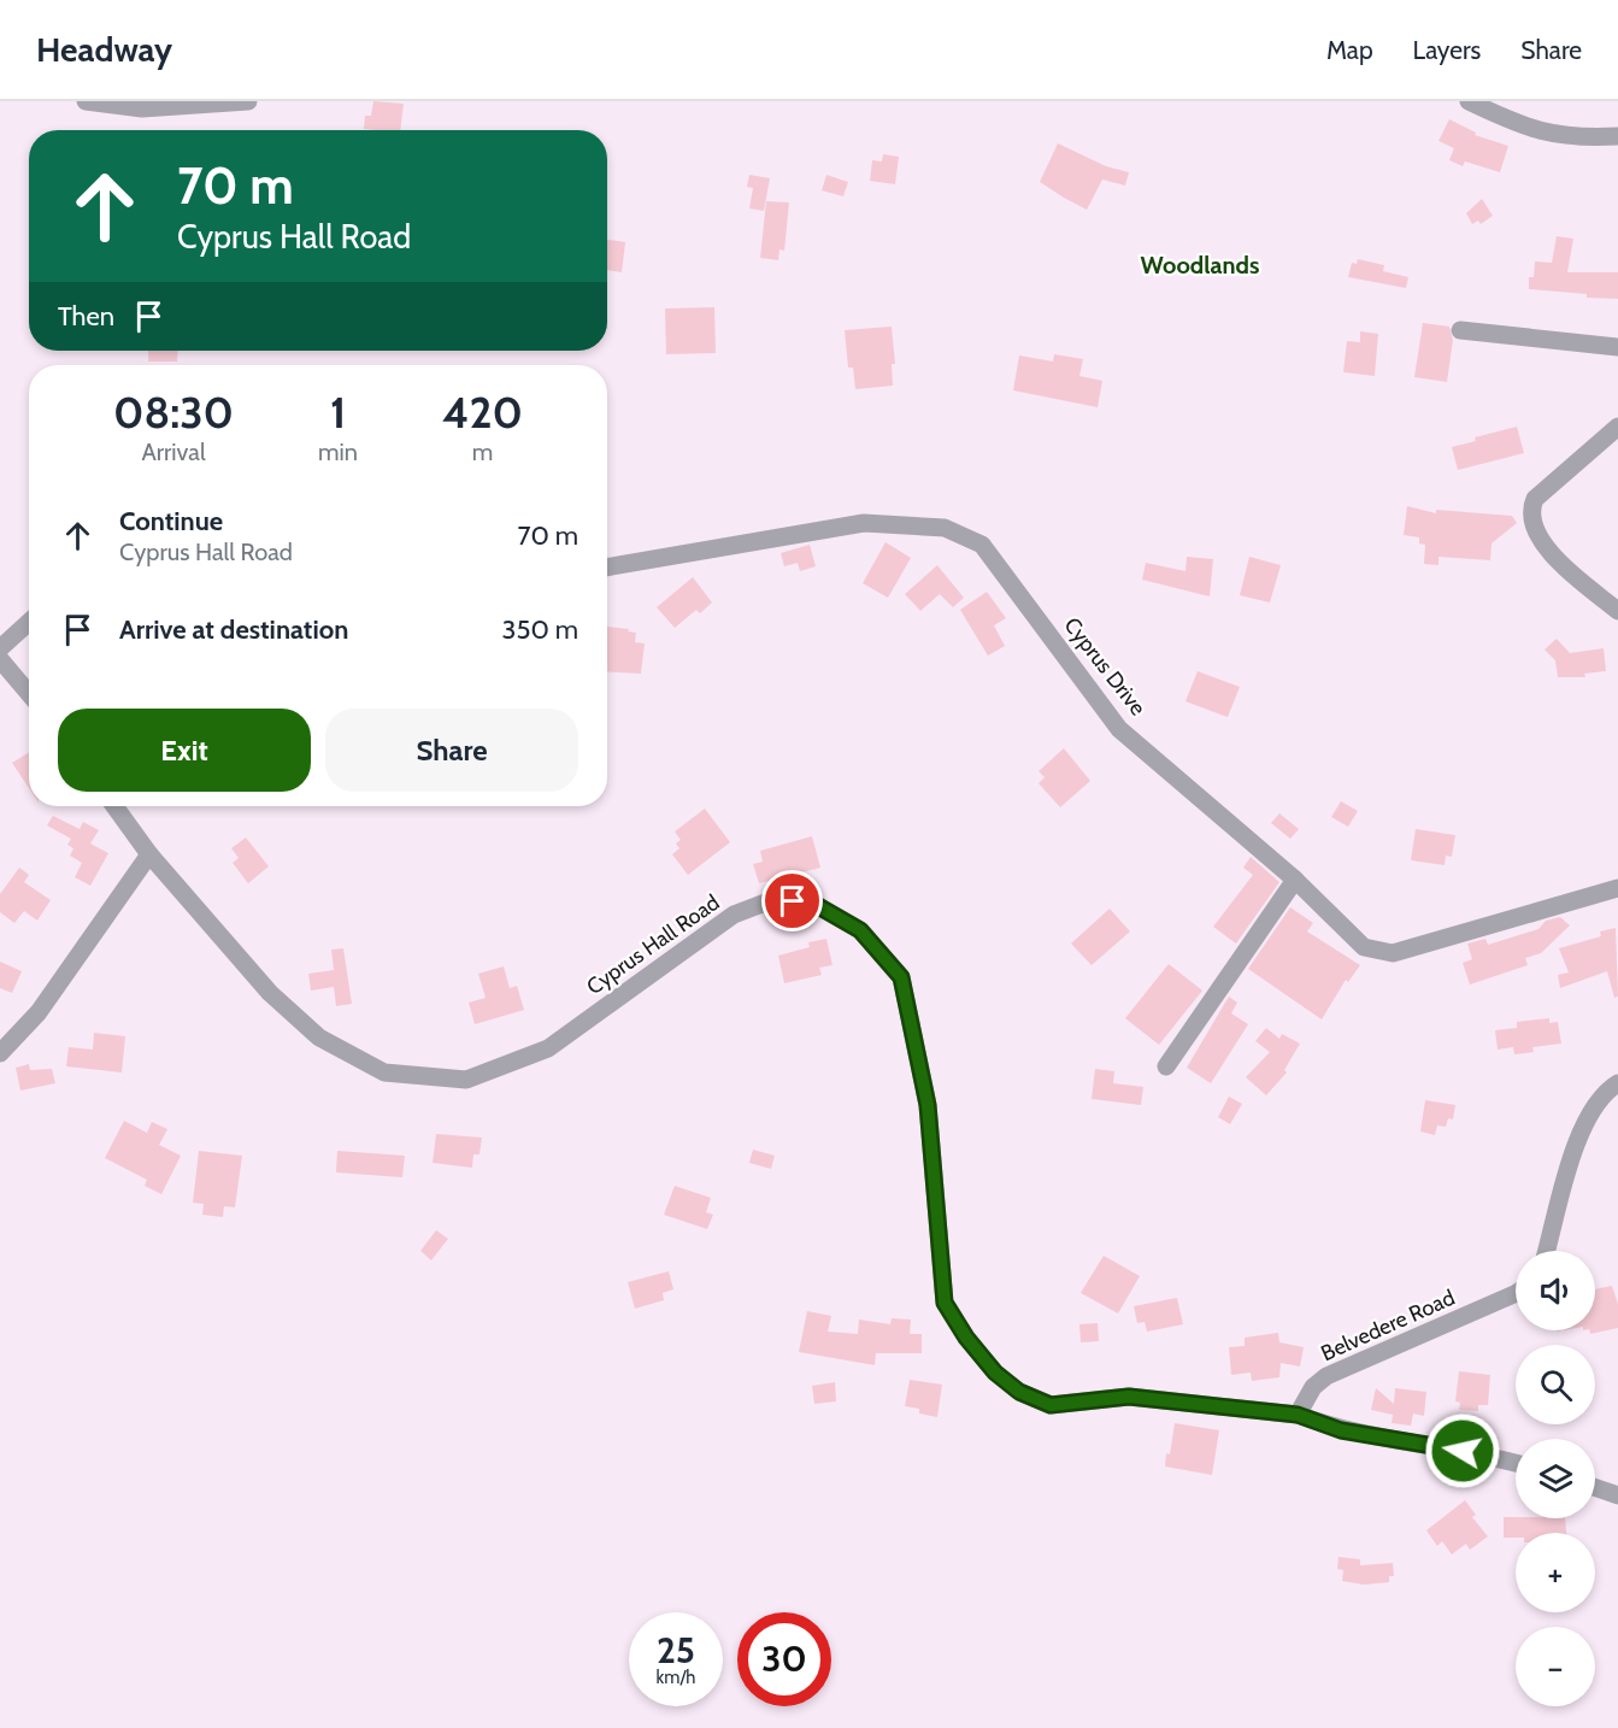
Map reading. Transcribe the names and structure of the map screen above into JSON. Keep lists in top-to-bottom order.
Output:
{
  "streets": {
    "street": ["Cyprus Drive", "Cyprus Hall Road", "Belvedere Road"]
  },
  "crossings": [
    ["Cyprus Hall Road", "Belvedere Road"]
  ],
  "districts": ["Woodlands"],
  "page": {
    "header": "Headway",
    "nav": ["Map", "Layers", "Share"],
    "turn": ["70 m", "Cyprus Hall Road"],
    "then": "Then",
    "eta": [
      "08:30",
      "Arrival",
      "1",
      "min",
      "420",
      "m"
    ],
    "list": [
      {
        "name": "Continue",
        "note": "Cyprus Hall Road",
        "value": "70 m"
      },
      {
        "name": "Arrive at destination",
        "value": "350 m"
      }
    ],
    "buttons": ["Exit", "Share"],
    "map_buttons": ["+", "−"],
    "speed": "25 km/h",
    "limit": "30"
  }
}
